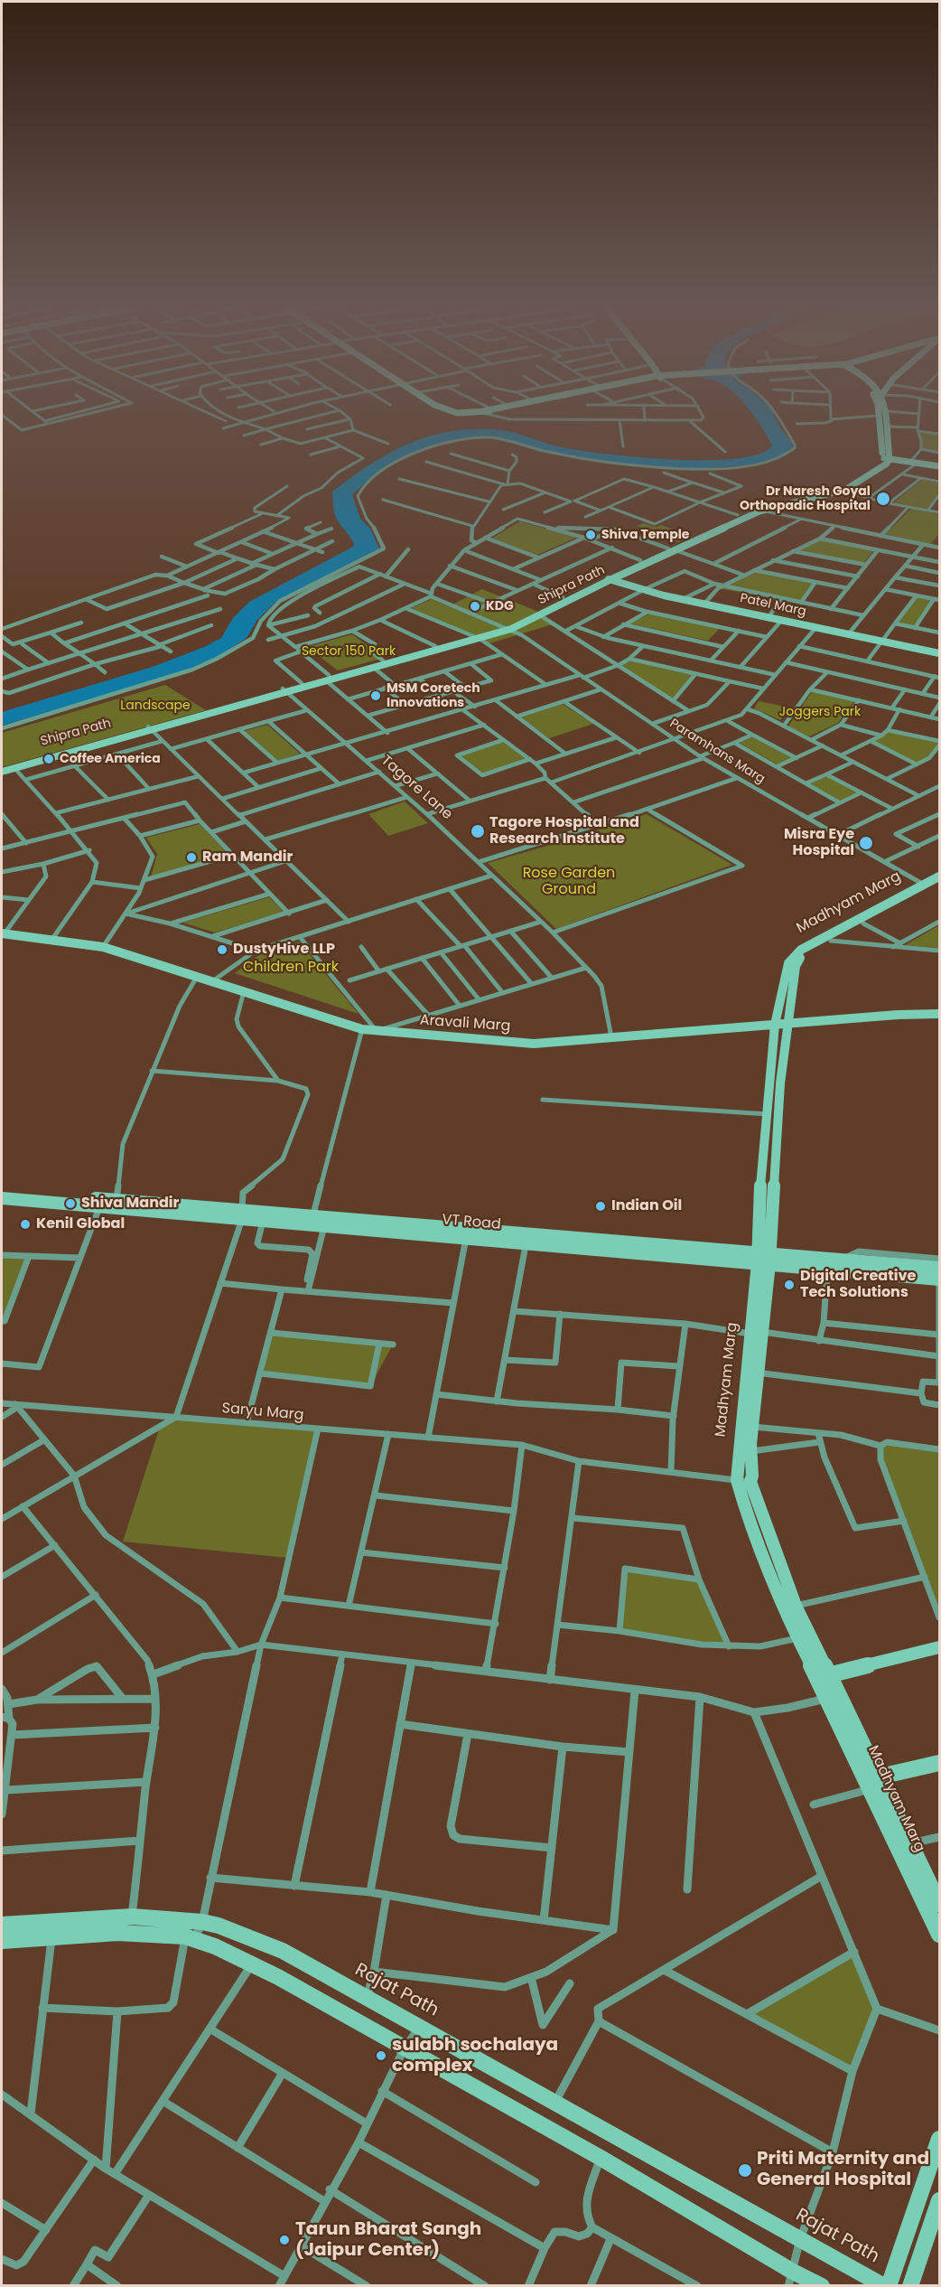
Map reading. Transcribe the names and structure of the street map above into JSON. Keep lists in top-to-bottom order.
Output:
{
  "streets": {
    "street": [
      "Shipra Path",
      "Patel Marg",
      "Paramhans Marg",
      "Tagore Lane",
      "Madhyam Marg",
      "Aravali Marg",
      "VT Road",
      "Saryu Marg",
      "Rajat Path"
    ]
  },
  "crossings": [
    ["Shipra Path", "Patel Marg"],
    ["Shipra Path", "Paramhans Marg"],
    ["Shipra Path", "Tagore Lane"],
    ["Paramhans Marg", "Madhyam Marg"],
    ["Tagore Lane", "Aravali Marg"],
    ["Madhyam Marg", "Aravali Marg"],
    ["Madhyam Marg", "VT Road"],
    ["Madhyam Marg", "Saryu Marg"]
  ],
  "parks": [
    "Sector 150 Park",
    "Landscape",
    "Joggers Park",
    "Rose Garden Ground",
    "Children Park"
  ],
  "places": [
    "Dr Naresh Goyal Orthopadic Hospital",
    "Shiva Temple",
    "KDG",
    "MSM Coretech Innovations",
    "Coffee America",
    "Tagore Hospital and Research Institute",
    "Misra Eye Hospital",
    "Ram Mandir",
    "DustyHive LLP",
    "Shiva Mandir",
    "Indian Oil",
    "Kenil Global",
    "Digital Creative Tech Solutions",
    "sulabh sochalaya complex",
    "Priti Maternity and General Hospital",
    "Tarun Bharat Sangh (Jaipur Center)"
  ]
}
